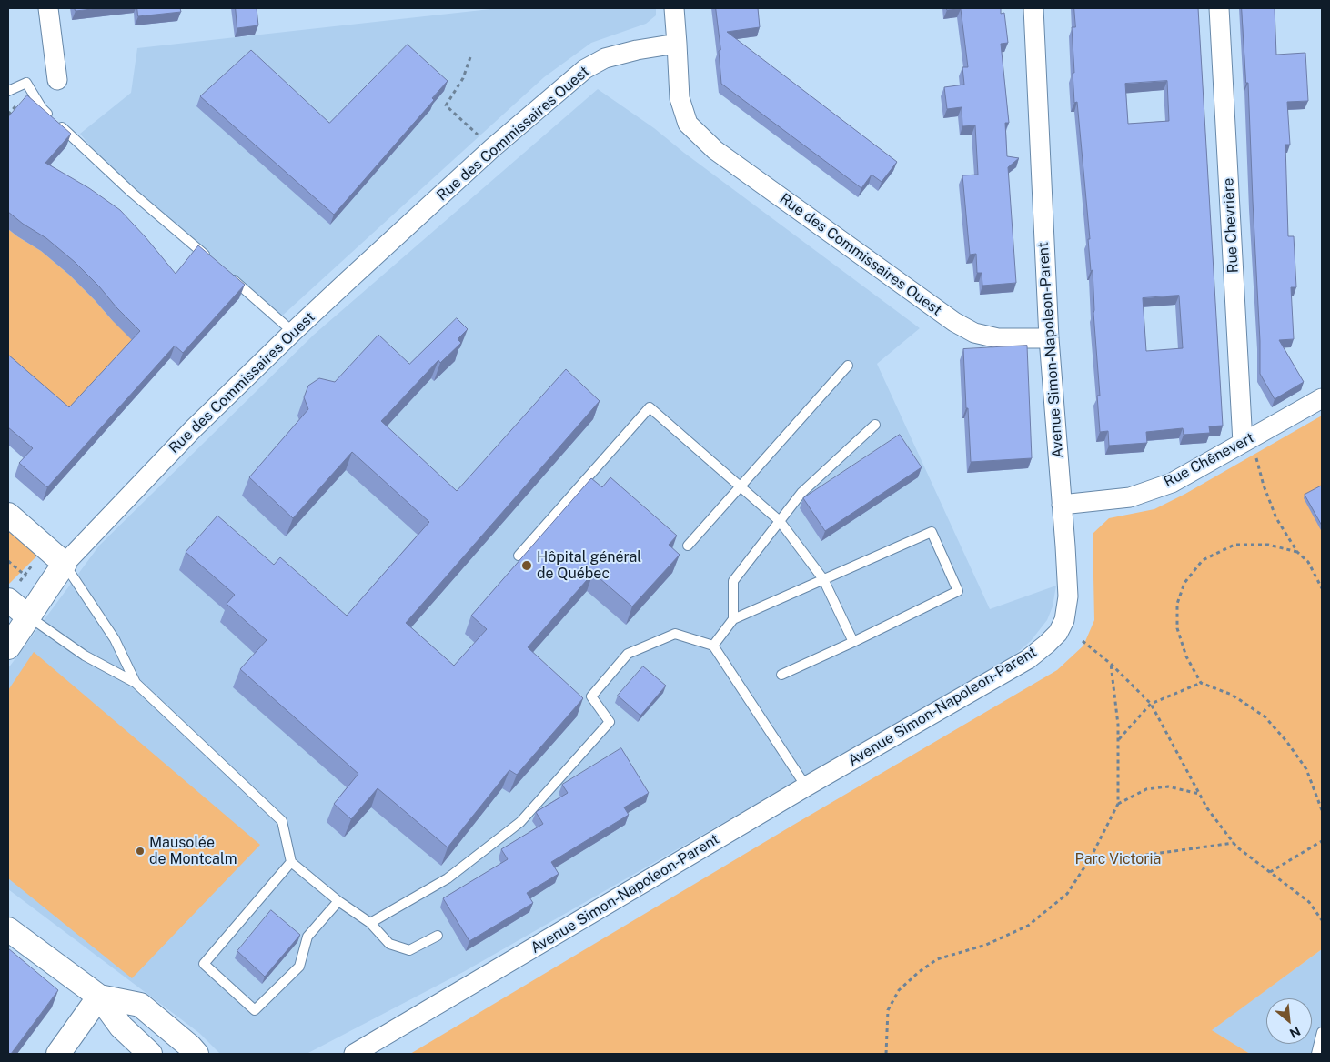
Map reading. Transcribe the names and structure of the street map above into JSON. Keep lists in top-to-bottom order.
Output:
{
  "streets": {
    "street": [
      "Rue des Commissaires Ouest",
      "Rue Chevrière",
      "Avenue Simon-Napoleon-Parent",
      "Rue Chênevert"
    ]
  },
  "crossings": [
    ["Rue des Commissaires Ouest", "Avenue Simon-Napoleon-Parent"],
    ["Rue Chevrière", "Rue Chênevert"],
    ["Avenue Simon-Napoleon-Parent", "Rue Chênevert"]
  ],
  "parks": ["Parc Victoria"],
  "places": ["Hôpital général de Québec", "Mausolée de Montcalm"],
  "north": "bottom right"
}
